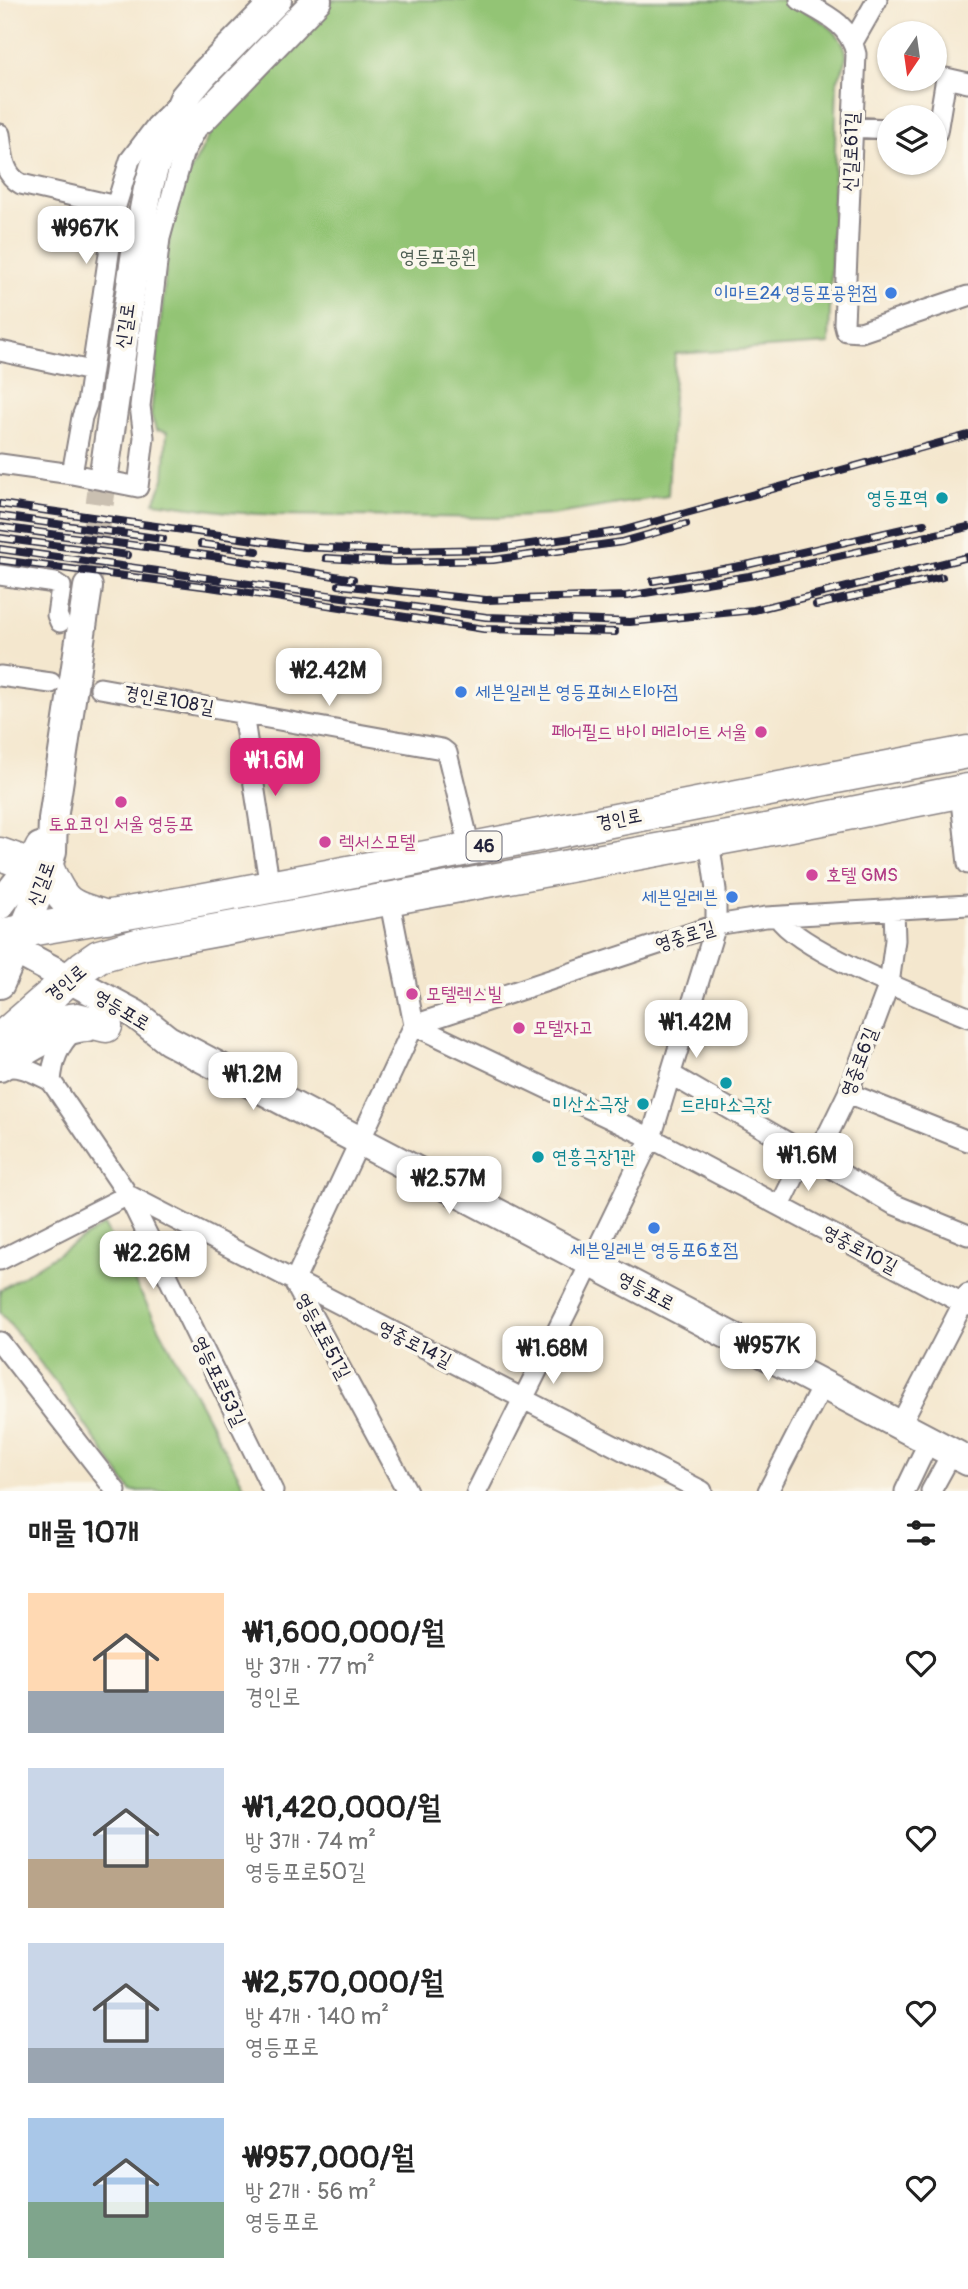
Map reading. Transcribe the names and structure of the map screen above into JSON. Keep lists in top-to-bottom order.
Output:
{
  "streets": {
    "main road": [
      "신길로",
      "경인로",
      "46",
      "영등포로"
    ],
    "street": [
      "신길로61길",
      "경인로108길",
      "영중로길",
      "영중로6길",
      "영중로10길",
      "영등포로51길",
      "영중로14길",
      "영등포로53길"
    ]
  },
  "crossings": [
    ["신길로", "경인로"],
    ["신길로", "영등포로"],
    ["경인로", "영등포로"],
    ["영중로길", "영중로6길"],
    ["영중로길", "영중로10길"],
    ["영등포로", "영등포로51길"],
    ["영중로6길", "영중로10길"],
    ["영등포로51길", "영중로14길"],
    ["영중로14길", "영등포로53길"]
  ],
  "parks": ["영등포공원"],
  "places": [
    "이마트24 영등포공원점",
    "영등포역",
    "세븐일레븐 영등포헤스티아점",
    "페어필드 바이 메리어트 서울",
    "토요코인 서울 영등포",
    "렉서스모텔",
    "호텔 GMS",
    "세븐일레븐",
    "모텔렉스빌",
    "모텔자고",
    "드라마소극장",
    "미산소극장",
    "연흥극장1관",
    "세븐일레븐 영등포6호점"
  ],
  "north": "bottom",
  "page": {
    "price": [
      "₩967K",
      "₩2.42M",
      "₩1.6M",
      "₩1.42M",
      "₩1.2M",
      "₩1.6M",
      "₩2.57M",
      "₩2.26M",
      "₩957K",
      "₩1.68M"
    ],
    "heading": "매물 10개",
    "list": [
      {
        "name": "₩1,600,000/월",
        "note": "방 3개 · 77 m² · 경인로"
      },
      {
        "name": "₩1,420,000/월",
        "note": "방 3개 · 74 m² · 영등포로50길"
      },
      {
        "name": "₩2,570,000/월",
        "note": "방 4개 · 140 m² · 영등포로"
      },
      {
        "name": "₩957,000/월",
        "note": "방 2개 · 56 m² · 영등포로"
      }
    ]
  }
}
